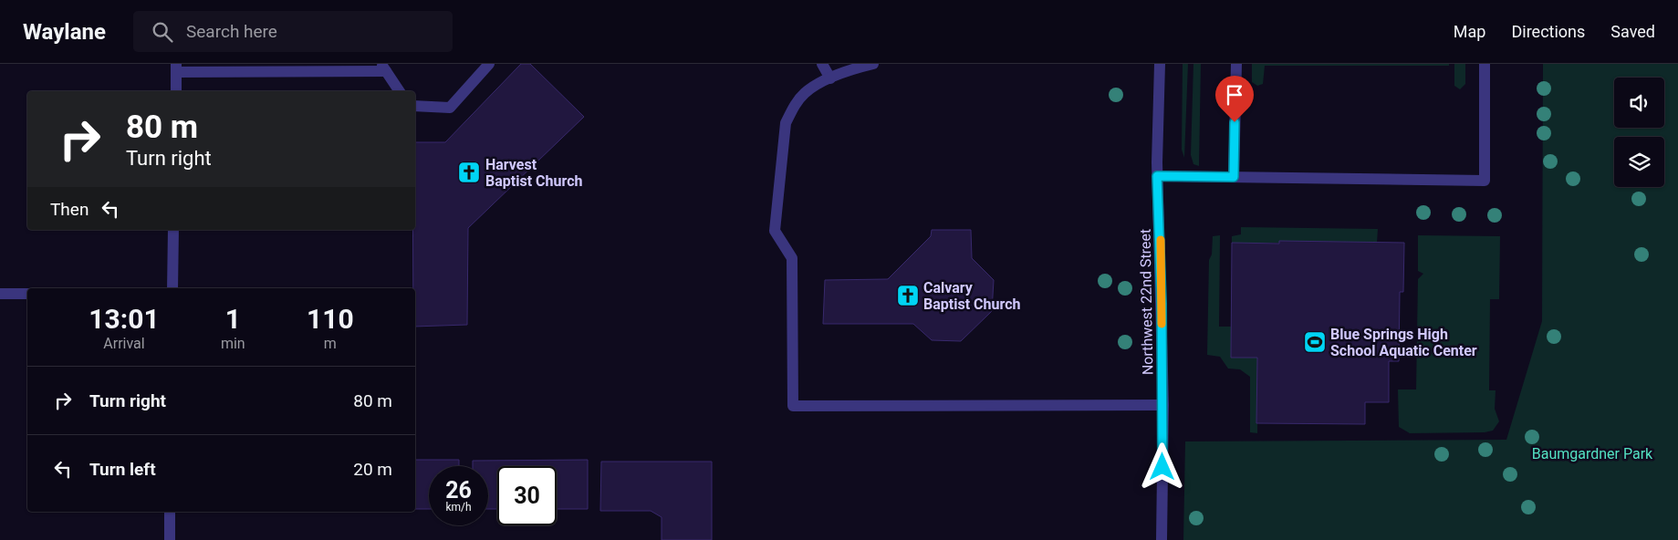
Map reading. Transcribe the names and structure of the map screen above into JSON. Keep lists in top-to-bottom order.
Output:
{
  "streets": {
    "street": ["Northwest 22nd Street"]
  },
  "parks": ["Baumgardner Park"],
  "places": {
    "church": ["Harvest Baptist Church", "Calvary Baptist Church"],
    "sports": ["Blue Springs High School Aquatic Center"]
  },
  "page": {
    "header": "Waylane",
    "search": "Search here",
    "nav": ["Map", "Directions", "Saved"],
    "turn": ["80 m", "Turn right"],
    "then": "Then",
    "eta": [
      "13:01",
      "Arrival",
      "1",
      "min",
      "110",
      "m"
    ],
    "list": [
      {
        "name": "Turn right",
        "value": "80 m"
      },
      {
        "name": "Turn left",
        "value": "20 m"
      }
    ],
    "speed": "26 km/h",
    "limit": "30"
  }
}
